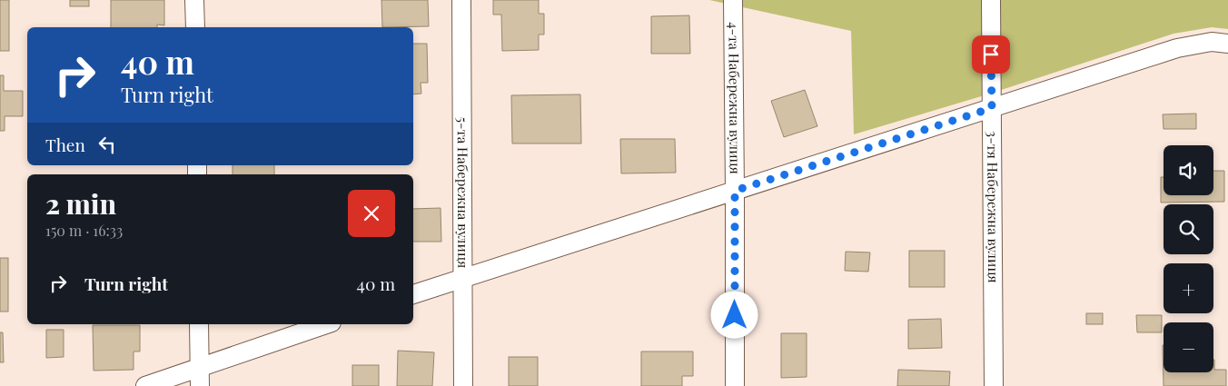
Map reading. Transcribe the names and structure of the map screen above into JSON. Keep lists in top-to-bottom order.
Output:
{
  "streets": {
    "street": ["4-та Набережна вулиця", "5-та Набережна вулиця", "3-тя Набережна вулиця"]
  },
  "page": {
    "turn": ["40 m", "Turn right"],
    "then": "Then",
    "map_buttons": ["+", "−"],
    "heading": ["2 min", "150 m · 16:33"],
    "list": [
      {
        "name": "Turn right",
        "value": "40 m"
      }
    ]
  }
}
